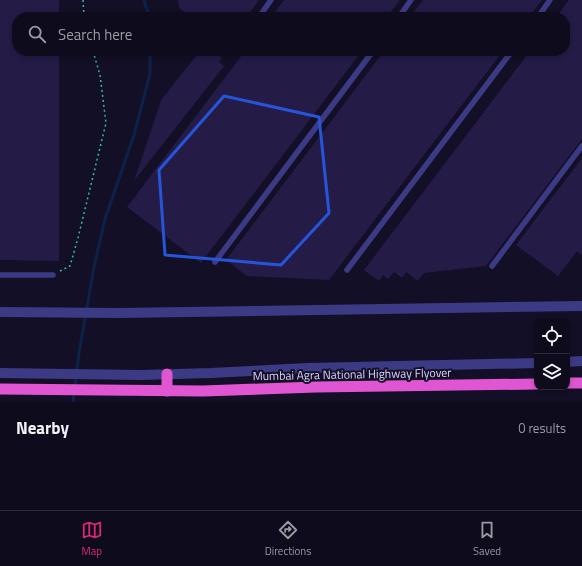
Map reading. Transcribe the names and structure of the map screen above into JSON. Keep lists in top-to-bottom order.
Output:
{
  "streets": {
    "highway": ["Mumbai Agra National Highway Flyover"]
  },
  "page": {
    "search": "Search here",
    "heading": ["Nearby", "0 results"],
    "nav": ["Map", "Directions", "Saved"]
  }
}
